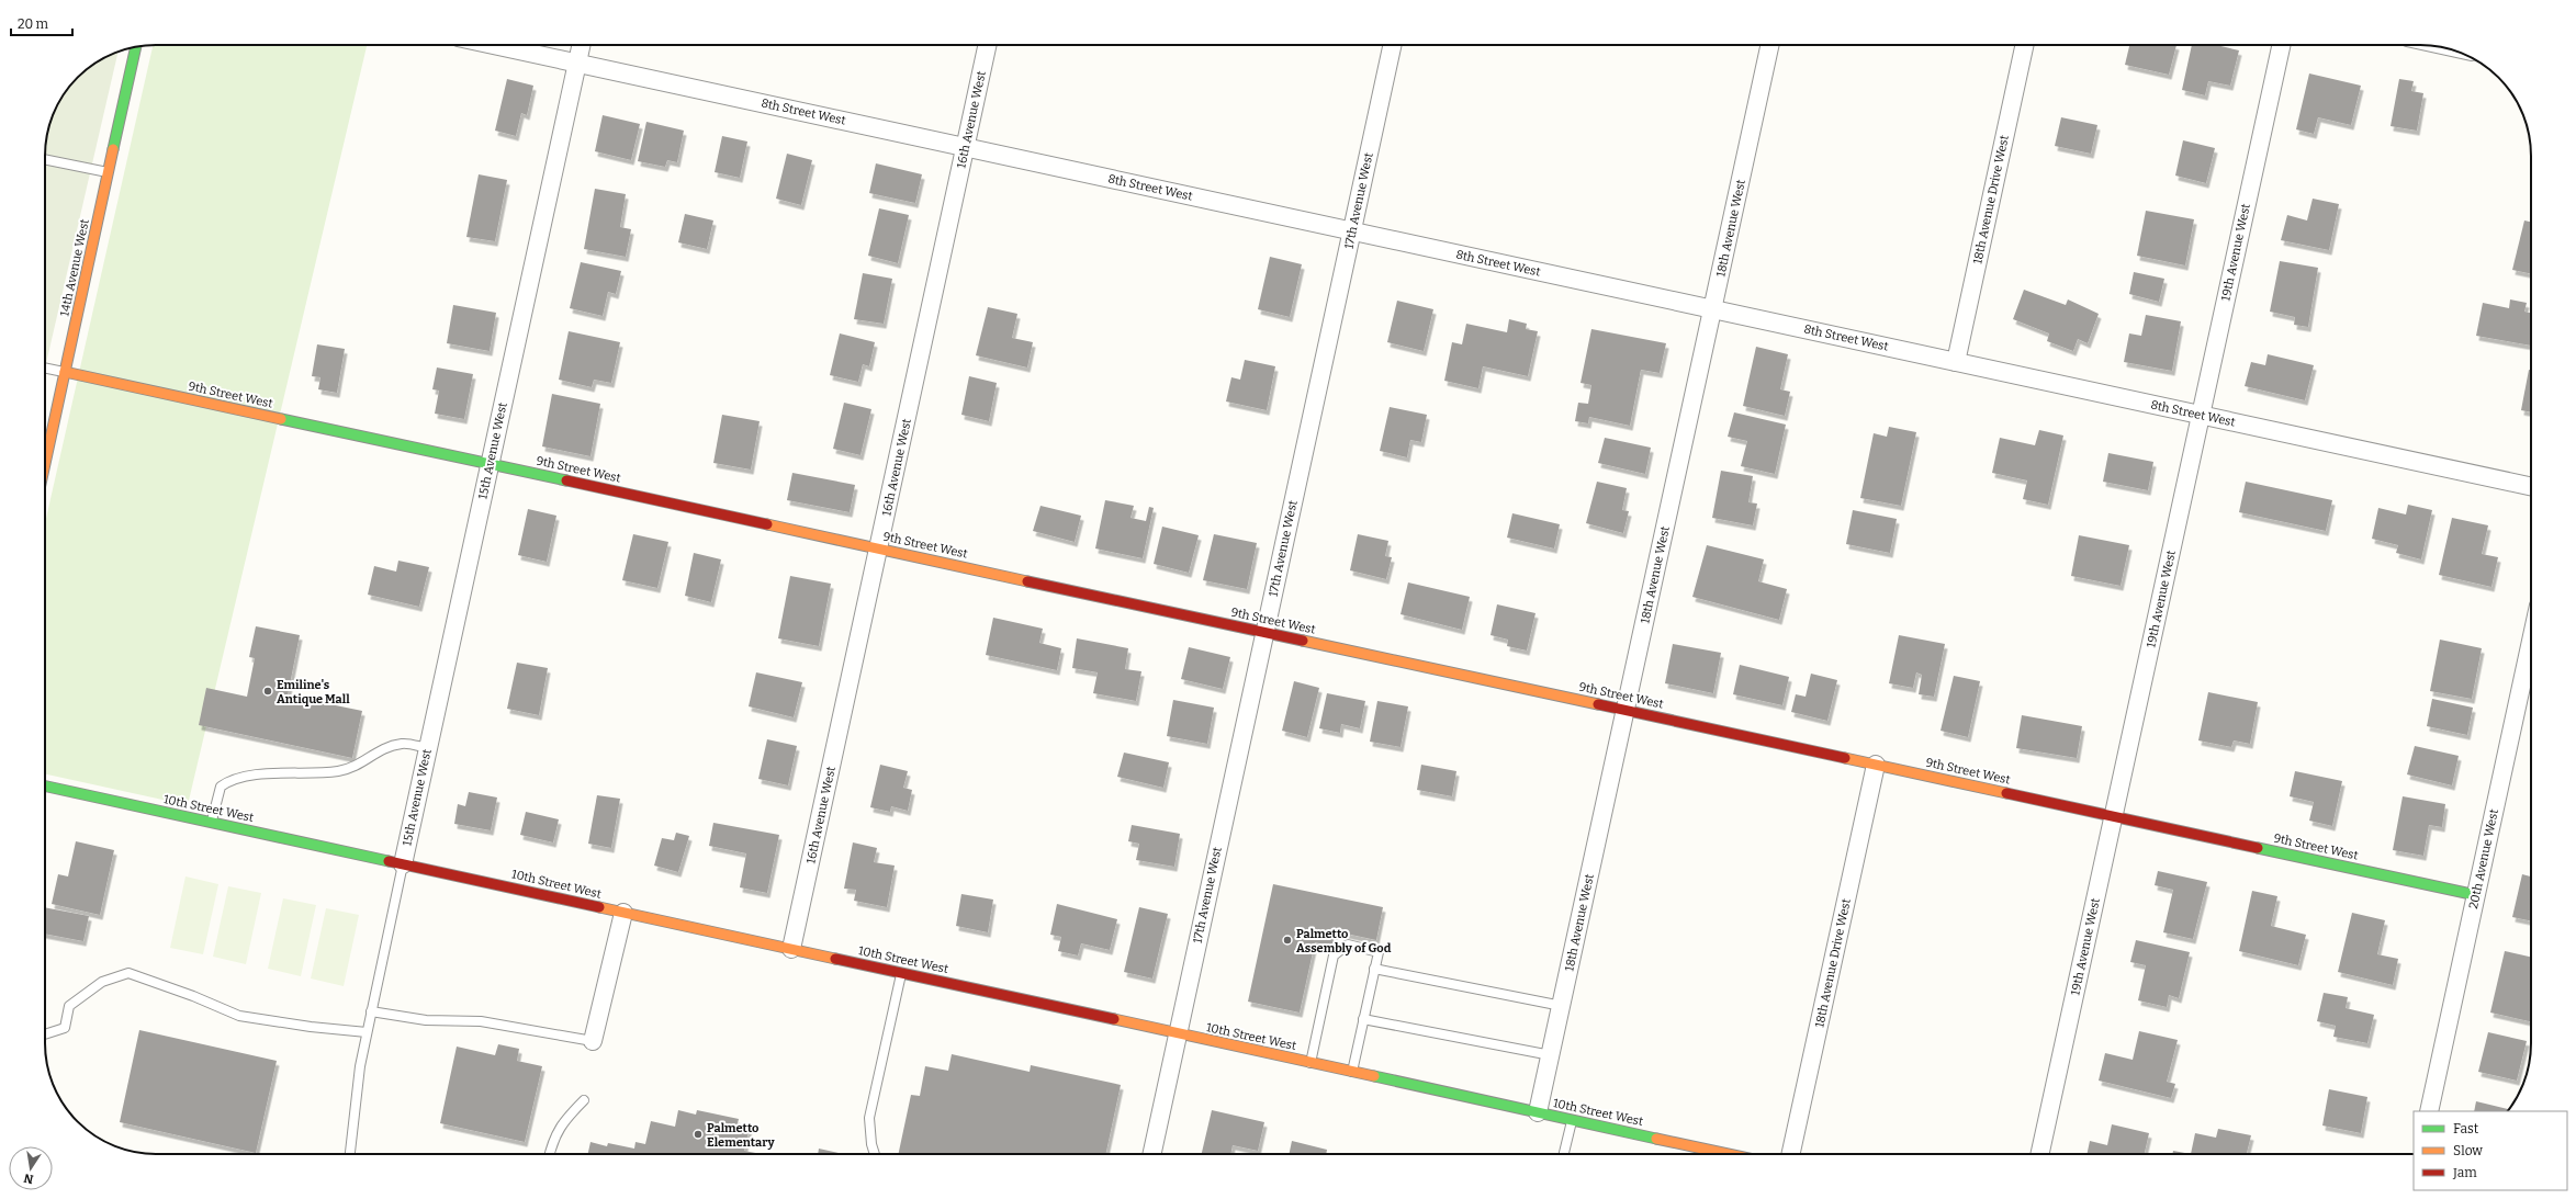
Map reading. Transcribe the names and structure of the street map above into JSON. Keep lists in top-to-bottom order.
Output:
{
  "streets": {
    "street": [
      "8th Street West",
      "16th Avenue West",
      "18th Avenue Drive West",
      "17th Avenue West",
      "18th Avenue West",
      "19th Avenue West",
      "14th Avenue West",
      "9th Street West",
      "15th Avenue West",
      "10th Street West",
      "20th Avenue West"
    ]
  },
  "crossings": [
    ["8th Street West", "16th Avenue West"],
    ["8th Street West", "18th Avenue Drive West"],
    ["8th Street West", "17th Avenue West"],
    ["8th Street West", "18th Avenue West"],
    ["8th Street West", "19th Avenue West"],
    ["8th Street West", "15th Avenue West"],
    ["16th Avenue West", "9th Street West"],
    ["16th Avenue West", "10th Street West"],
    ["18th Avenue Drive West", "9th Street West"],
    ["17th Avenue West", "9th Street West"],
    ["17th Avenue West", "10th Street West"],
    ["18th Avenue West", "9th Street West"],
    ["18th Avenue West", "10th Street West"],
    ["19th Avenue West", "9th Street West"],
    ["14th Avenue West", "9th Street West"],
    ["9th Street West", "15th Avenue West"],
    ["9th Street West", "20th Avenue West"],
    ["15th Avenue West", "10th Street West"]
  ],
  "places": ["Emiline's Antique Mall", "Palmetto Assembly of God", "Palmetto Elementary"],
  "legend": ["Fast", "Slow", "Jam"],
  "scale_bar": "20 m",
  "north": "bottom"
}
